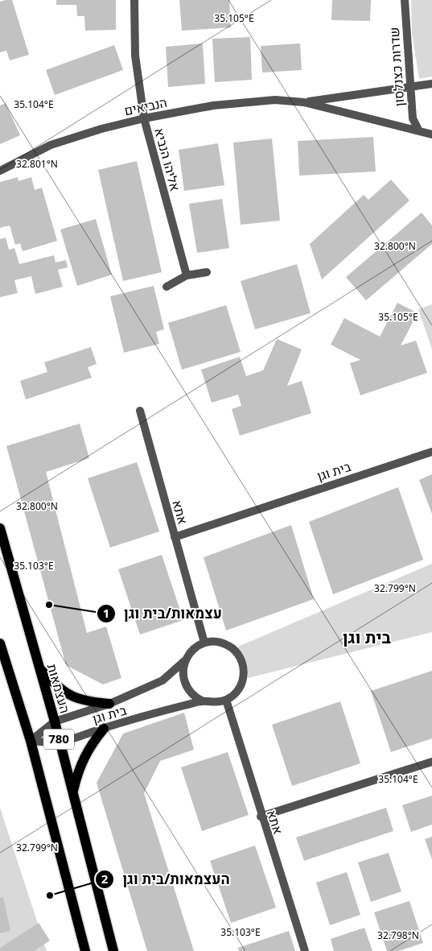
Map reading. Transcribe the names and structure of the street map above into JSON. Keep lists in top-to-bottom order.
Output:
{
  "streets": {
    "main road": ["העצמאות", "780"],
    "street": [
      "שדרות כצנלסון",
      "הנביאים",
      "אליהו הנביא",
      "בית וגן",
      "אתא"
    ]
  },
  "crossings": [
    ["שדרות כצנלסון", "הנביאים"],
    ["הנביאים", "אליהו הנביא"],
    ["בית וגן", "אתא"],
    ["בית וגן", "העצמאות"],
    ["בית וגן", "780"]
  ],
  "districts": ["בית וגן"],
  "places": ["עצמאות/בית וגן", "העצמאות/בית וגן"],
  "coordinates": [
    "35.105°E",
    "35.104°E",
    "32.801°N",
    "32.800°N",
    "35.103°E",
    "32.799°N",
    "32.798°N"
  ]
}
